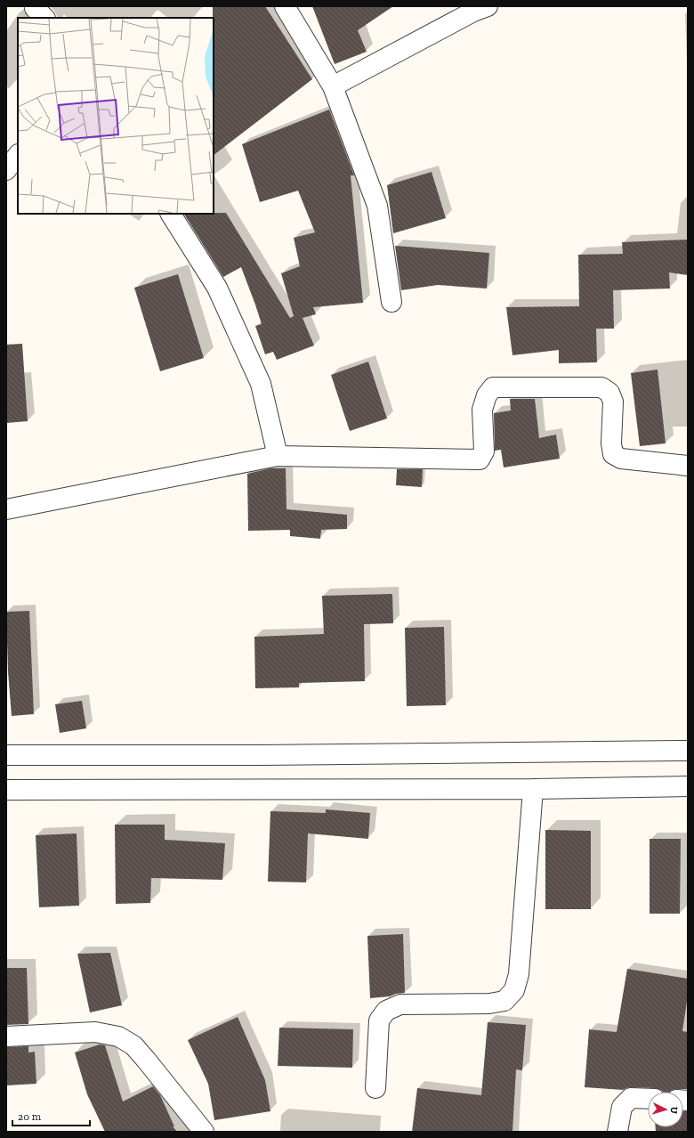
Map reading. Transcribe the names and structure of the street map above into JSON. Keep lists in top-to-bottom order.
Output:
{
  "scale_bar": "20 m",
  "north": "right"
}
